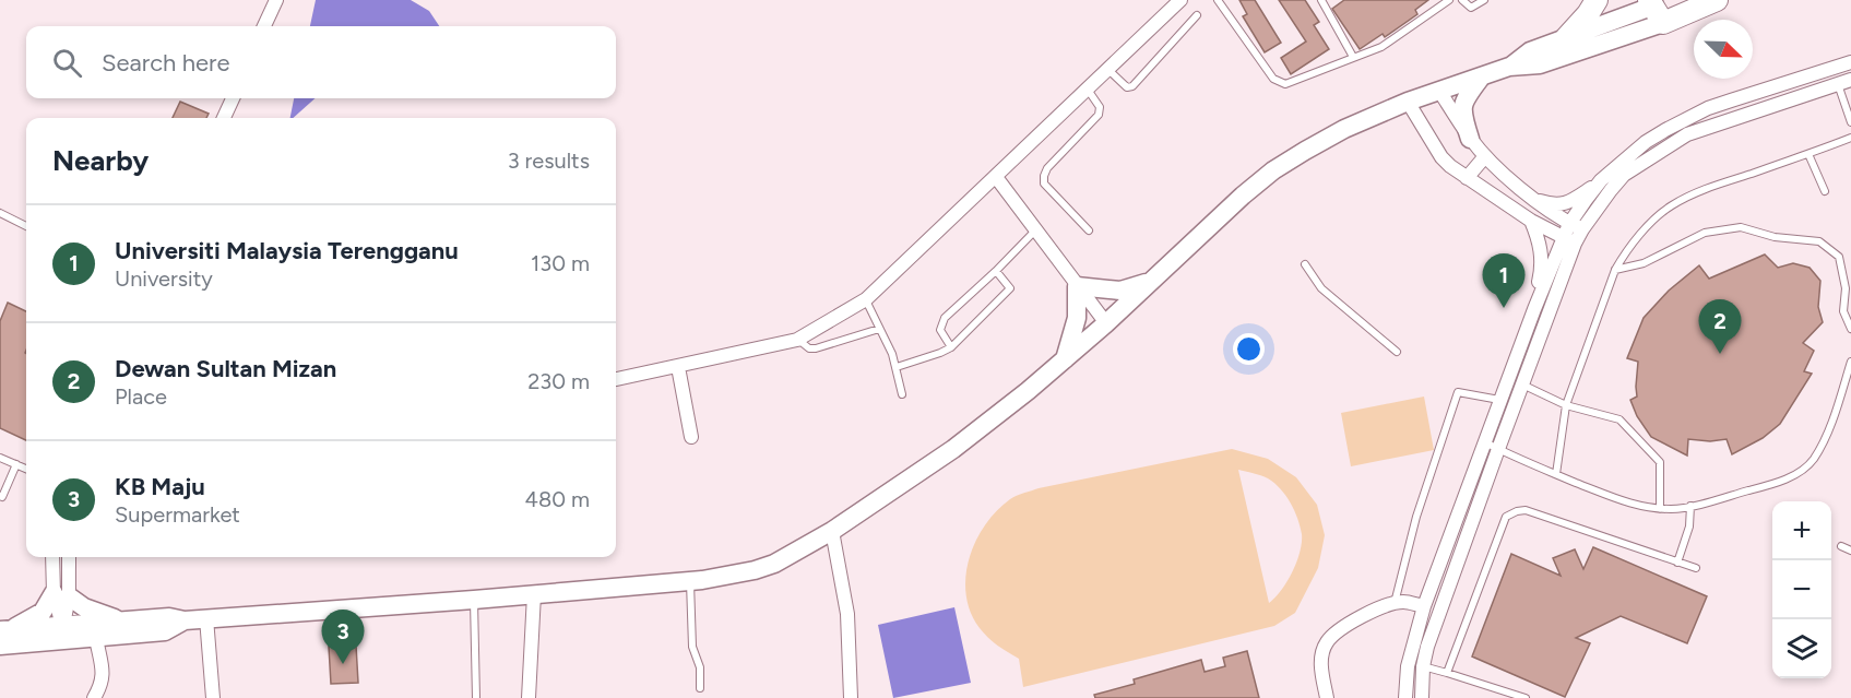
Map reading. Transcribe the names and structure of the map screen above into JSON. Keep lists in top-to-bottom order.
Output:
{
  "north": "bottom right",
  "page": {
    "search": "Search here",
    "heading": ["Nearby", "3 results"],
    "list": [
      {
        "mark": "1",
        "name": "Universiti Malaysia Terengganu",
        "note": "University",
        "value": "130 m"
      },
      {
        "mark": "2",
        "name": "Dewan Sultan Mizan",
        "note": "Place",
        "value": "230 m"
      },
      {
        "mark": "3",
        "name": "KB Maju",
        "note": "Supermarket",
        "value": "480 m"
      }
    ],
    "pins": ["1", "2", "3"],
    "map_buttons": ["+", "−"]
  }
}
